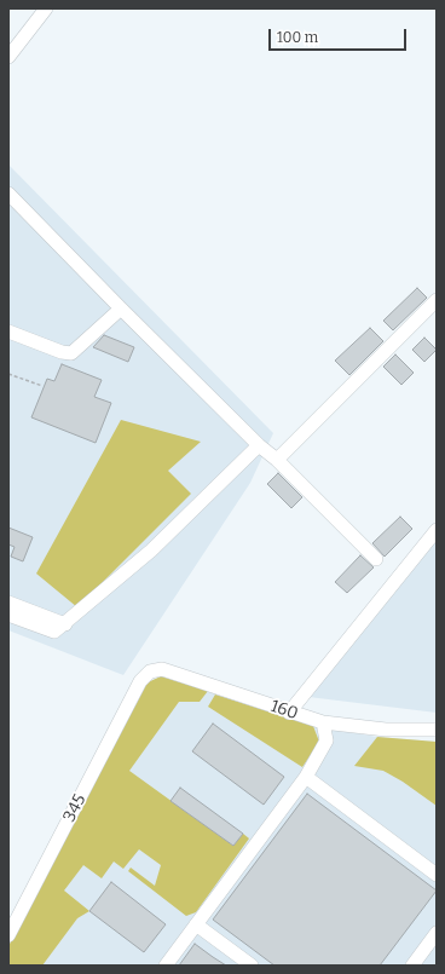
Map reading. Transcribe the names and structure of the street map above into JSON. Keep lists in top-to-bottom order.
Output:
{
  "streets": {
    "street": ["160", "345"]
  },
  "crossings": [
    ["160", "345"]
  ],
  "scale_bar": "100 m"
}
